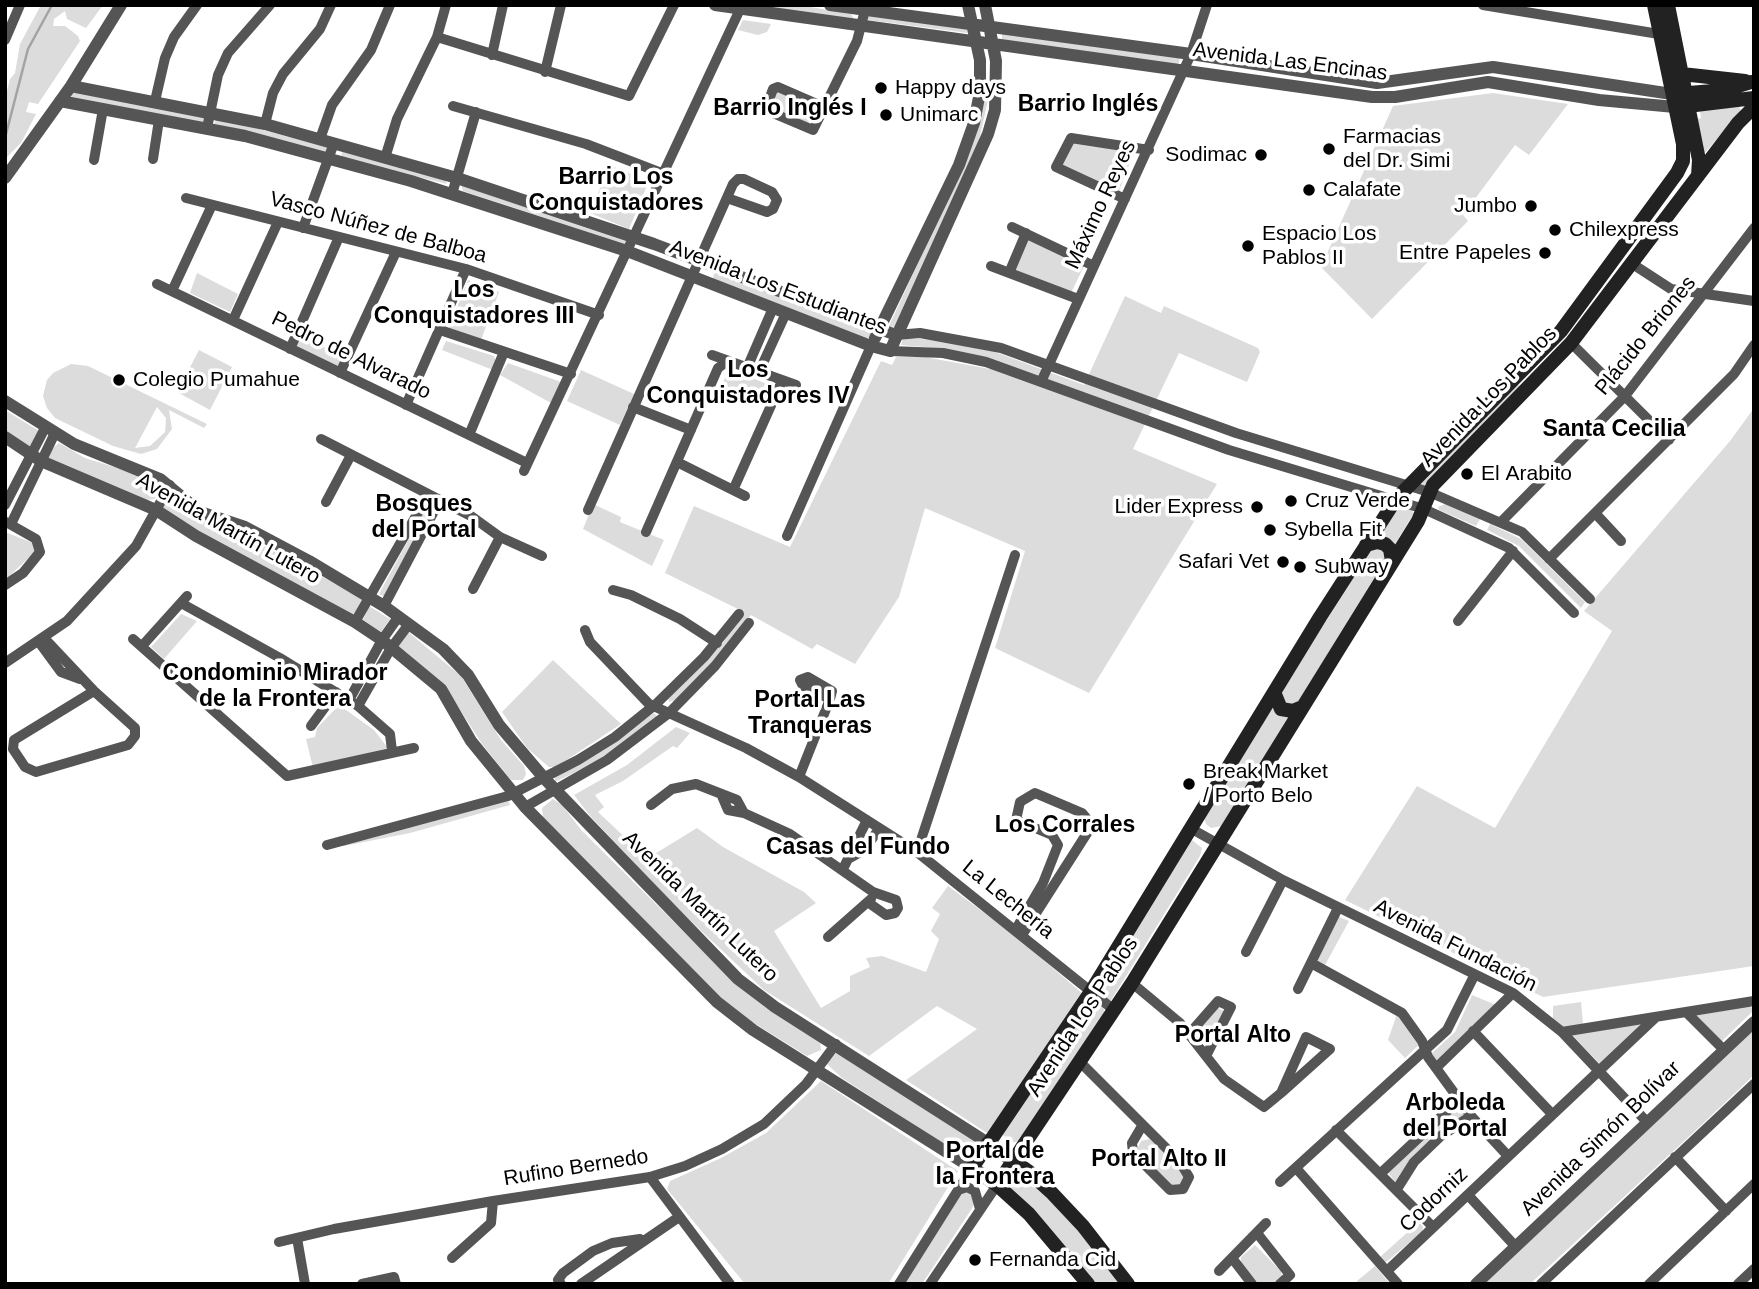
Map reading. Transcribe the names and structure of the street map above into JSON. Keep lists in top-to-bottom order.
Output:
{
  "streets": {
    "main road": ["Avenida Las Encinas", "Avenida Los Pablos", "Avenida Martín Lutero"],
    "street": [
      "Máximo Reyes",
      "Vasco Núñez de Balboa",
      "Avenida Los Estudiantes",
      "Plácido Briones",
      "Pedro de Alvarado",
      "La Lechería",
      "Avenida Fundación",
      "Avenida Simón Bolívar",
      "Rufino Bernedo",
      "Codorniz"
    ]
  },
  "crossings": [
    ["Avenida Las Encinas", "Máximo Reyes"],
    ["Avenida Las Encinas", "Avenida Los Pablos"],
    ["Máximo Reyes", "Avenida Los Estudiantes"],
    ["Avenida Los Estudiantes", "Plácido Briones"],
    ["Avenida Los Estudiantes", "Avenida Los Pablos"],
    ["Avenida Los Pablos", "Avenida Martín Lutero"],
    ["Avenida Los Pablos", "La Lechería"],
    ["Avenida Los Pablos", "Avenida Fundación"],
    ["Avenida Martín Lutero", "Rufino Bernedo"],
    ["Avenida Fundación", "Avenida Simón Bolívar"],
    ["Avenida Fundación", "Codorniz"]
  ],
  "districts": [
    "Barrio Inglés",
    "Barrio Inglés I",
    "Barrio Los Conquistadores",
    "Los Conquistadores III",
    "Los Conquistadores IV",
    "Santa Cecilia",
    "Bosques del Portal",
    "Condominio Mirador de la Frontera",
    "Portal Las Tranqueras",
    "Los Corrales",
    "Casas del Fundo",
    "Portal Alto",
    "Arboleda del Portal",
    "Portal de la Frontera",
    "Portal Alto II"
  ],
  "places": [
    "Happy days",
    "Unimarc",
    "Farmacias del Dr. Simi",
    "Sodimac",
    "Calafate",
    "Jumbo",
    "Chilexpress",
    "Espacio Los Pablos II",
    "Entre Papeles",
    "Colegio Pumahue",
    "El Arabito",
    "Cruz Verde",
    "Lider Express",
    "Sybella Fit",
    "Safari Vet",
    "Subway",
    "Break Market / Porto Belo",
    "Fernanda Cid"
  ]
}
